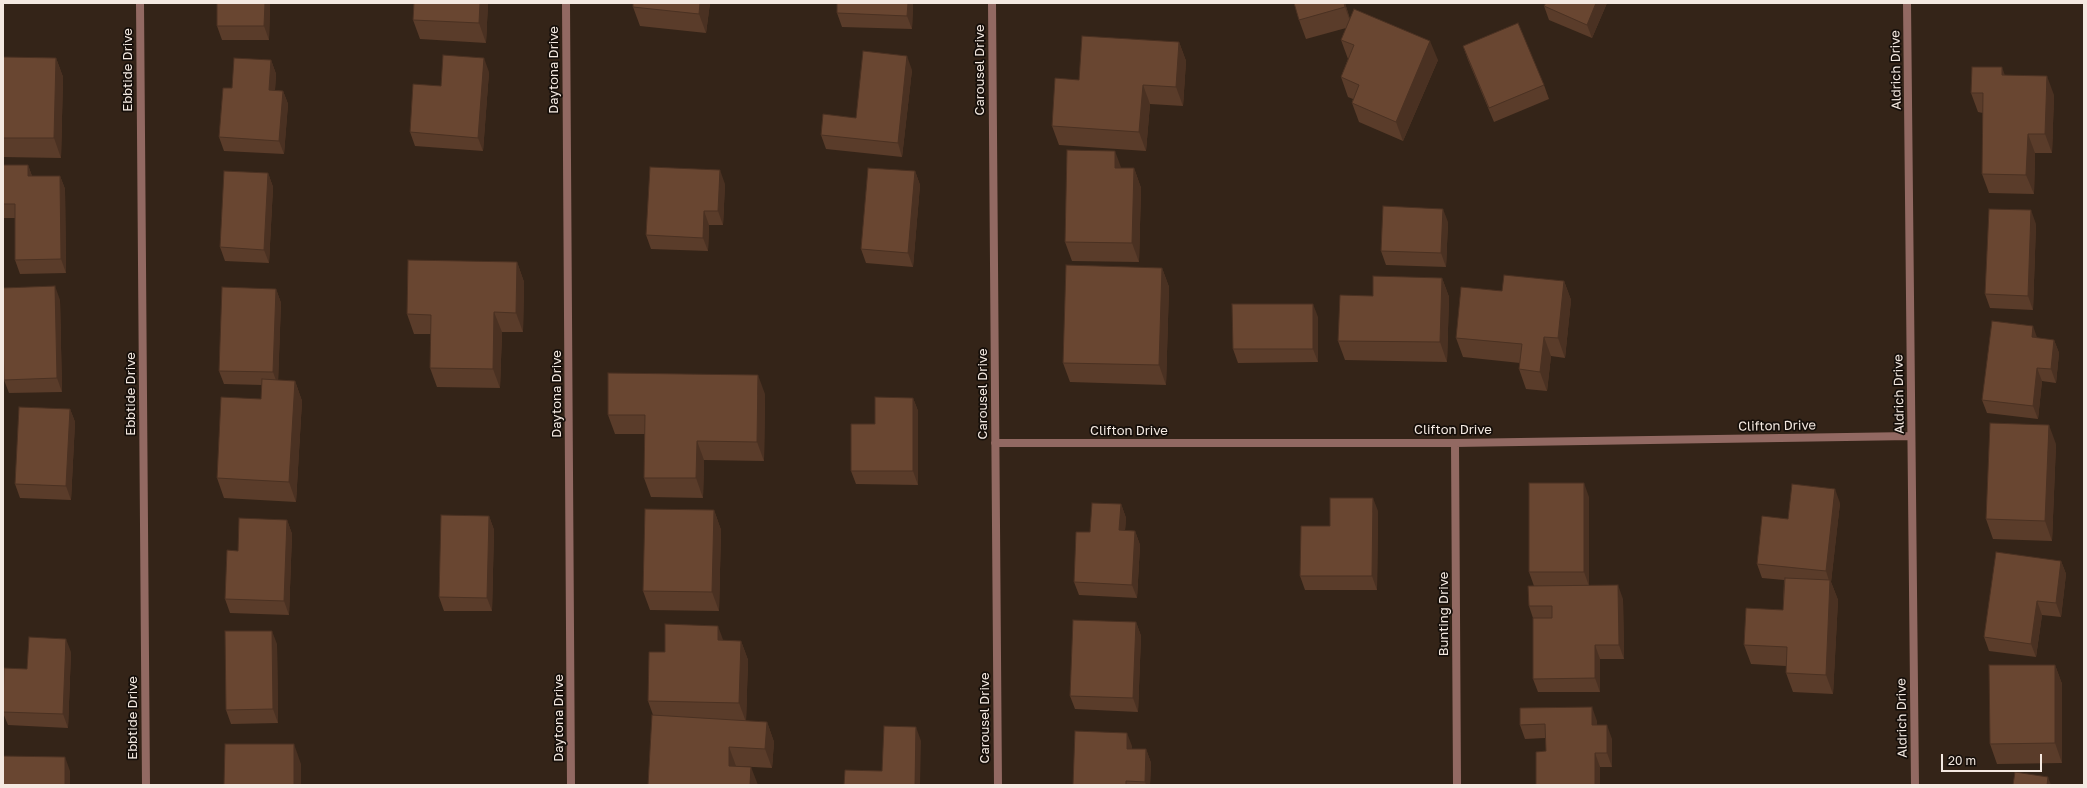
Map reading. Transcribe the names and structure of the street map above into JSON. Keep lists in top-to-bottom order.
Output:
{
  "streets": {
    "street": [
      "Ebbtide Drive",
      "Daytona Drive",
      "Carousel Drive",
      "Aldrich Drive",
      "Clifton Drive",
      "Bunting Drive"
    ]
  },
  "crossings": [
    ["Carousel Drive", "Clifton Drive"],
    ["Aldrich Drive", "Clifton Drive"],
    ["Clifton Drive", "Bunting Drive"]
  ],
  "scale_bar": "20 m"
}
